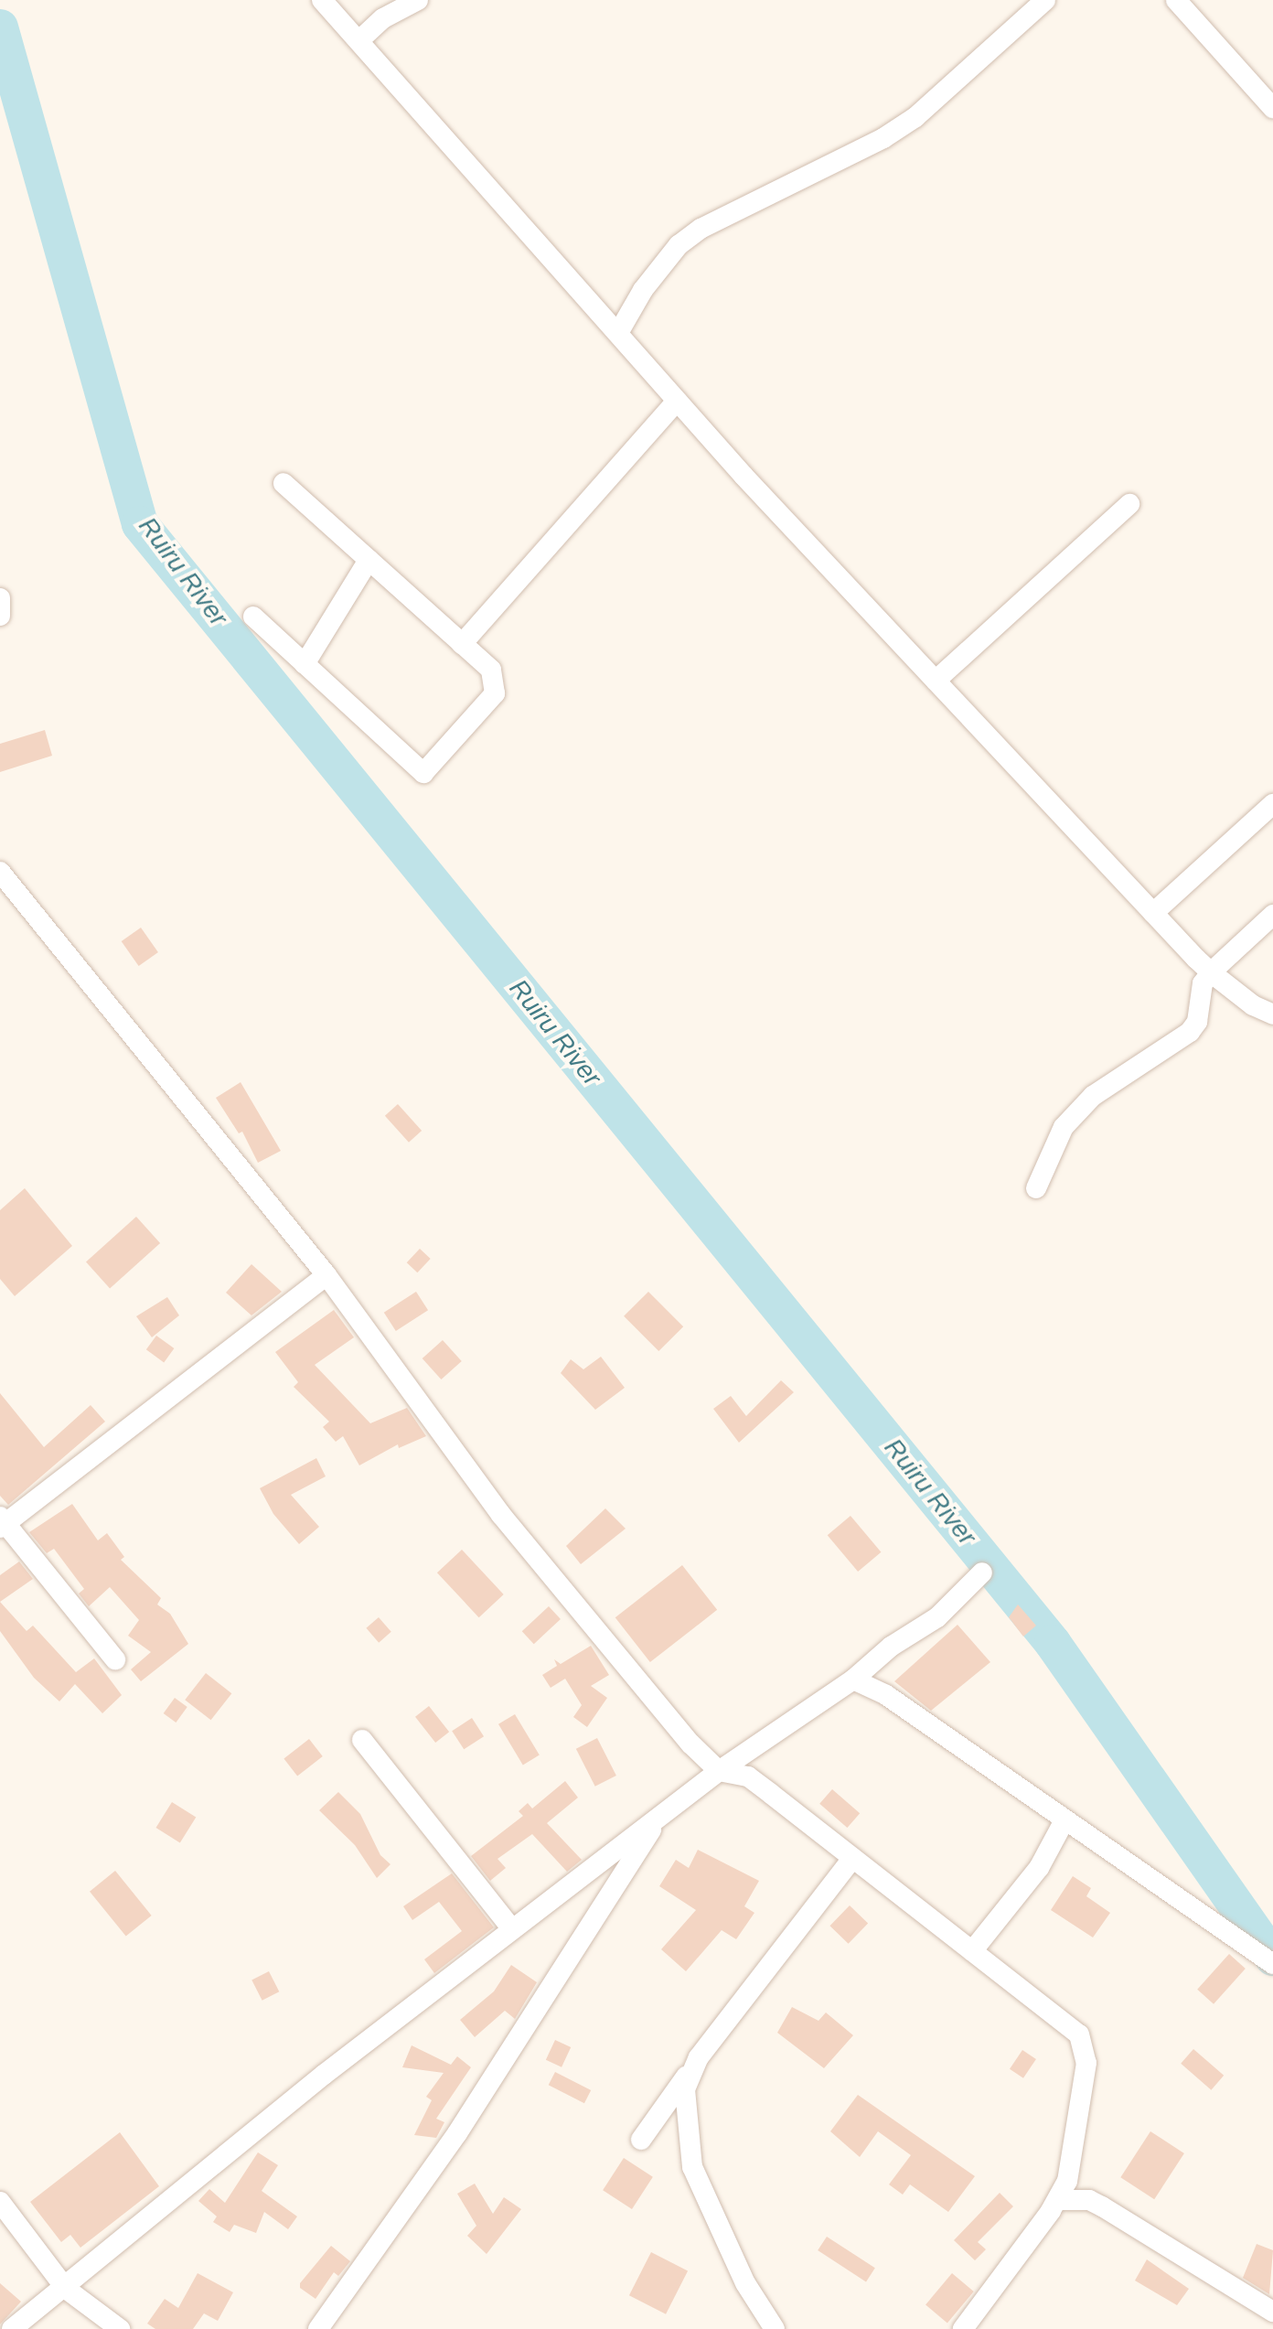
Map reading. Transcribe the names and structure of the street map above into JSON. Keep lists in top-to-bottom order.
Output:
{
  "water": ["Ruiru River"]
}
